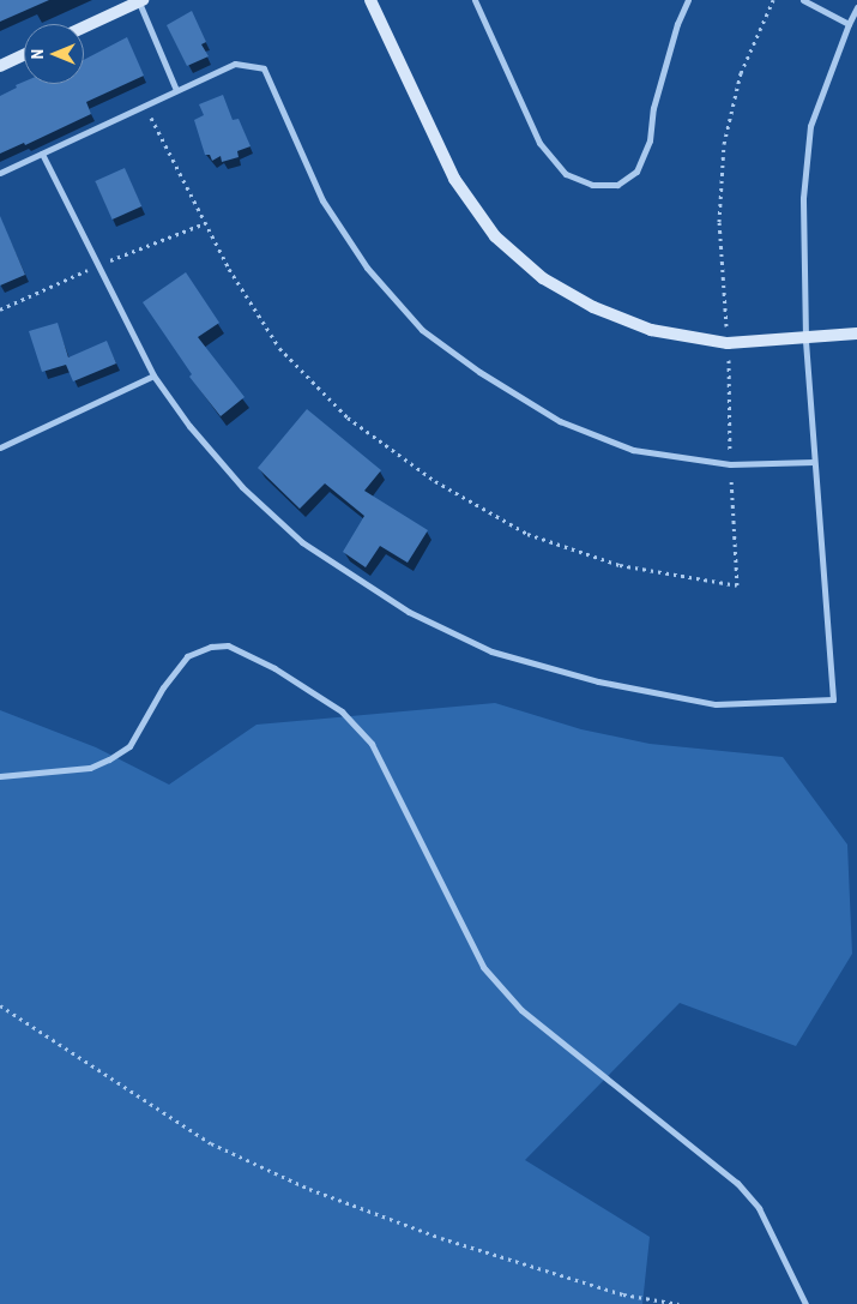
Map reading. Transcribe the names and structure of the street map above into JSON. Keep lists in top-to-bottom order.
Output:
{
  "north": "left"
}
